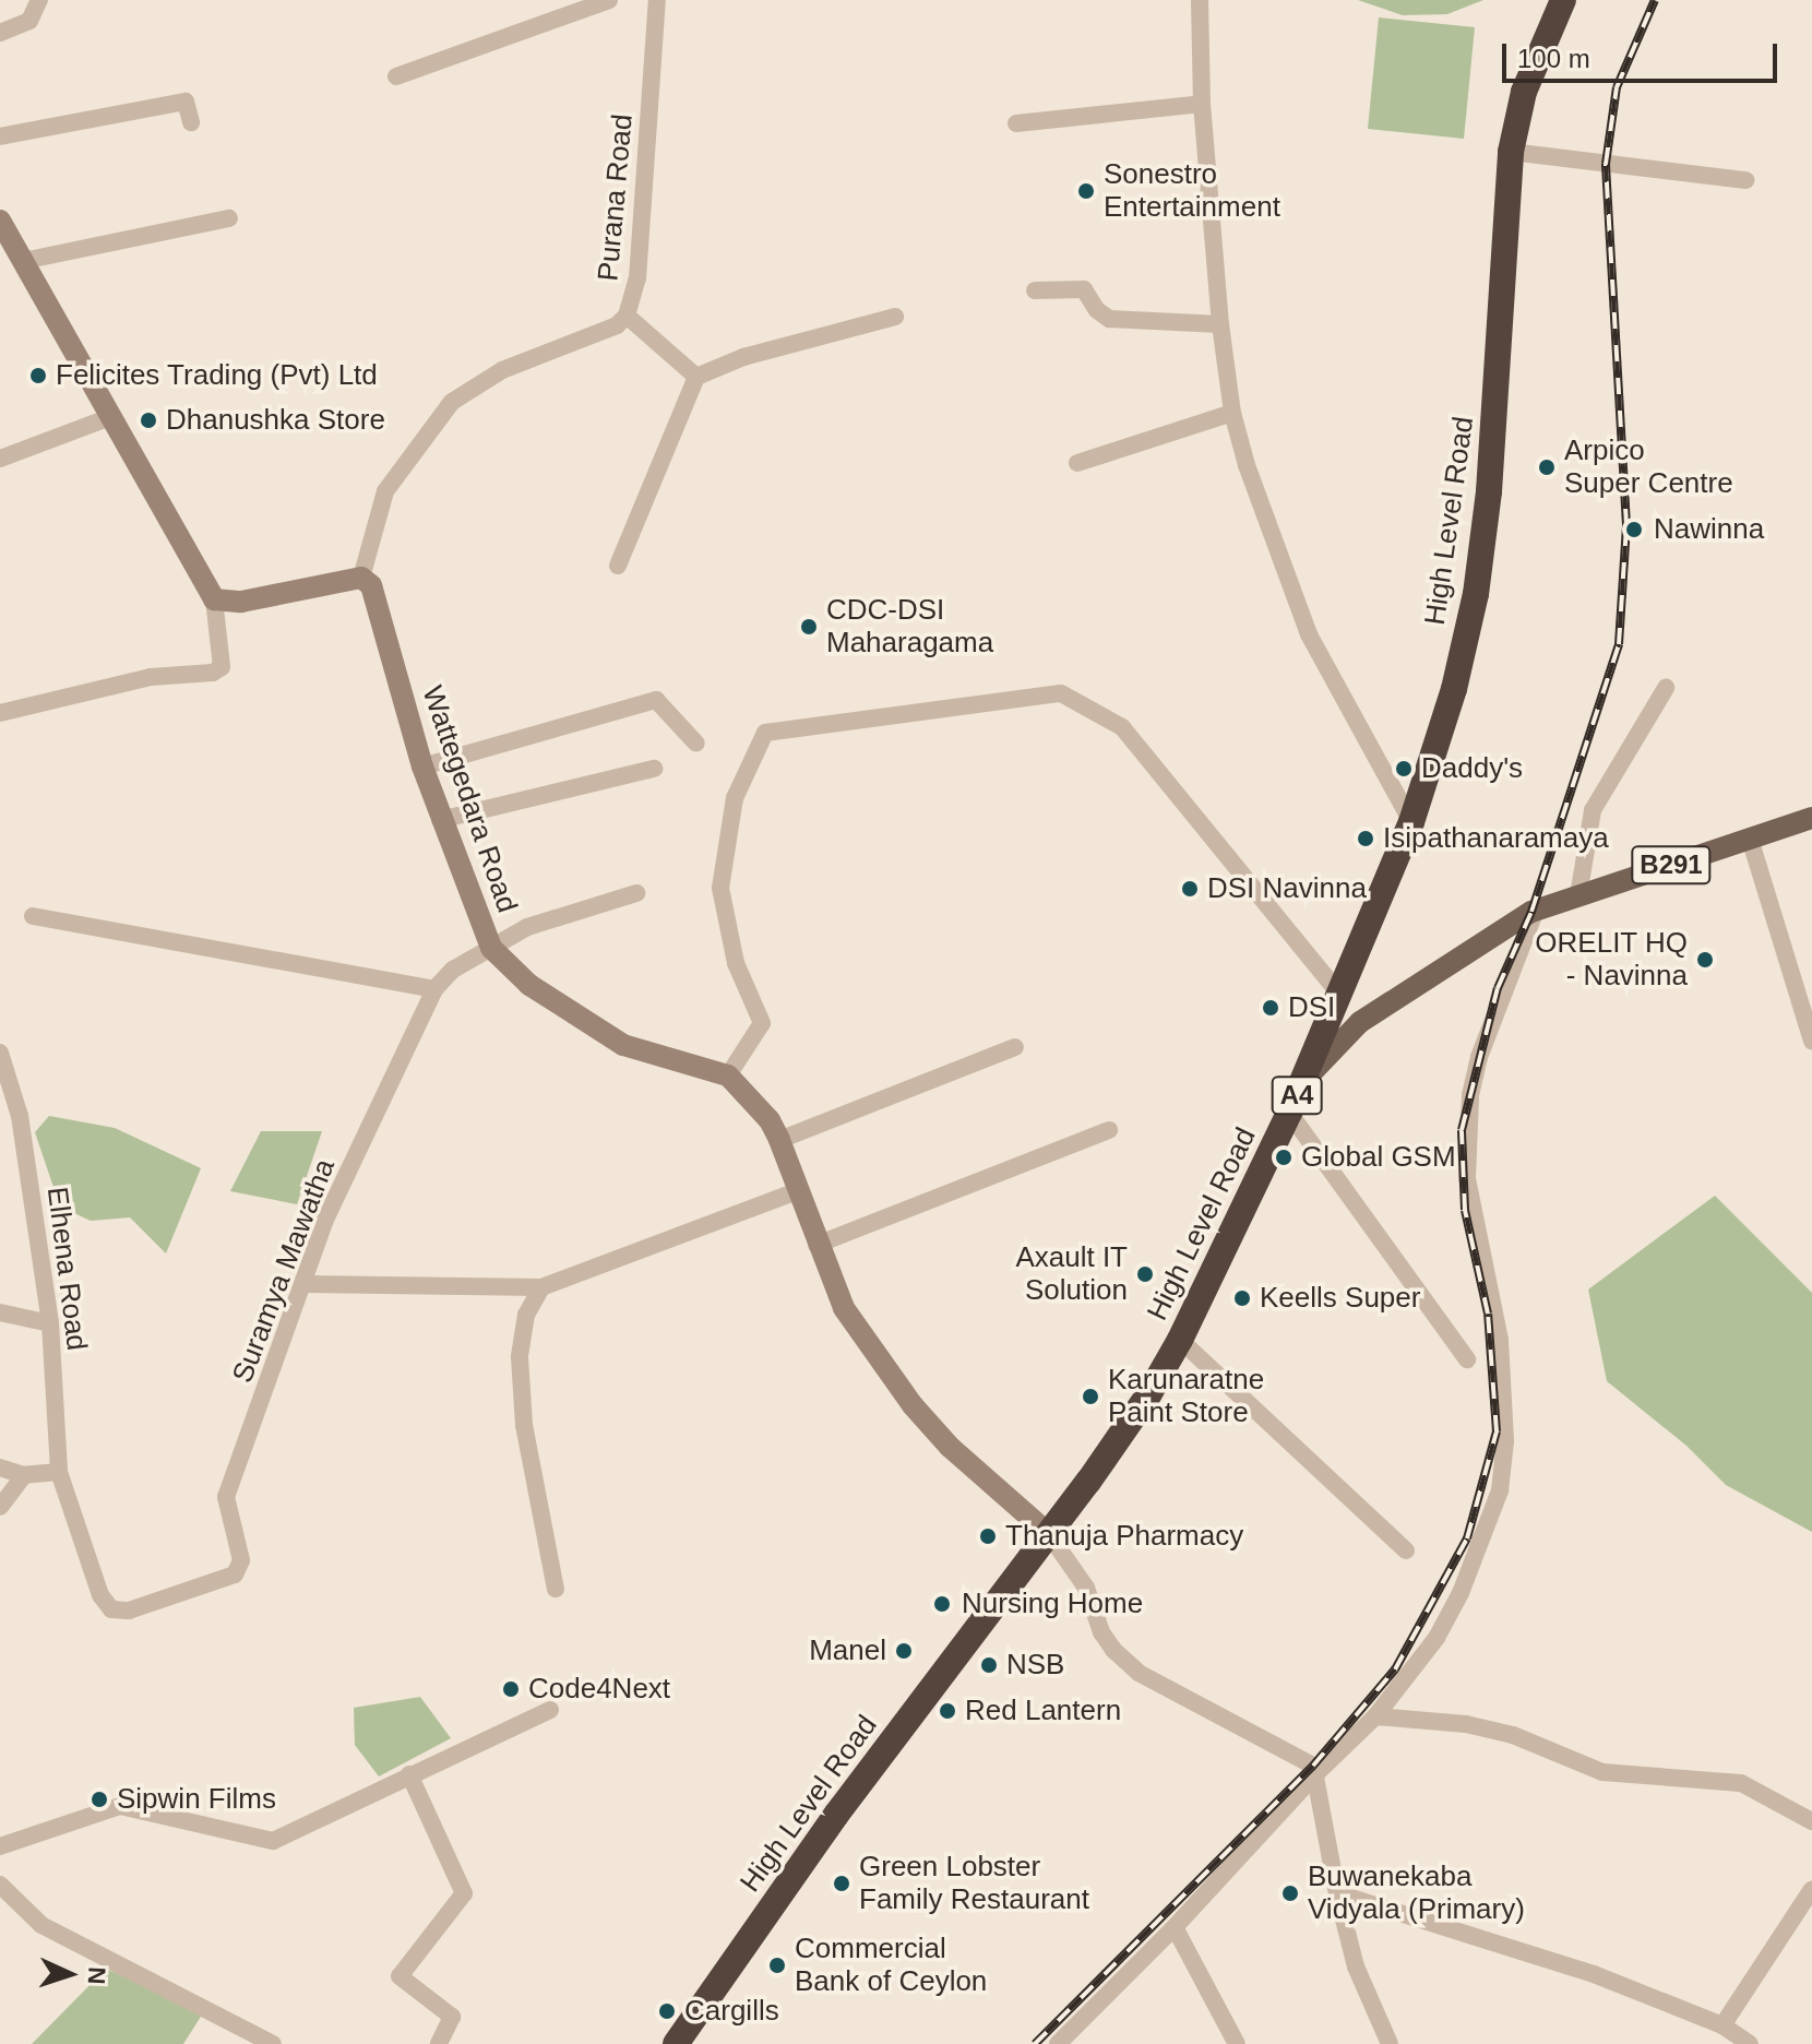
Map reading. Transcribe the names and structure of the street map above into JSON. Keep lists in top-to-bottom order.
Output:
{
  "streets": {
    "highway": ["High Level Road", "A4"],
    "main road": ["B291"],
    "street": [
      "Purana Road",
      "Wattegedara Road",
      "Elhena Road",
      "Suramya Mawatha"
    ]
  },
  "crossings": [
    ["Purana Road", "Wattegedara Road"],
    ["High Level Road", "B291"],
    ["Wattegedara Road", "Suramya Mawatha"],
    ["Elhena Road", "Suramya Mawatha"]
  ],
  "places": [
    "Sonestro Entertainment",
    "Felicites Trading (Pvt) Ltd",
    "Dhanushka Store",
    "Arpico Super Centre",
    "Nawinna",
    "CDC-DSI Maharagama",
    "Daddy's",
    "Isipathanaramaya",
    "DSI Navinna",
    "ORELIT HQ - Navinna",
    "DSI",
    "Global GSM",
    "Axault IT Solution",
    "Keells Super",
    "Karunaratne Paint Store",
    "Thanuja Pharmacy",
    "Nursing Home",
    "Manel",
    "NSB",
    "Code4Next",
    "Red Lantern",
    "Sipwin Films",
    "Green Lobster Family Restaurant",
    "Buwanekaba Vidyala (Primary)",
    "Commercial Bank of Ceylon",
    "Cargills"
  ],
  "scale_bar": "100 m",
  "north": "right"
}
